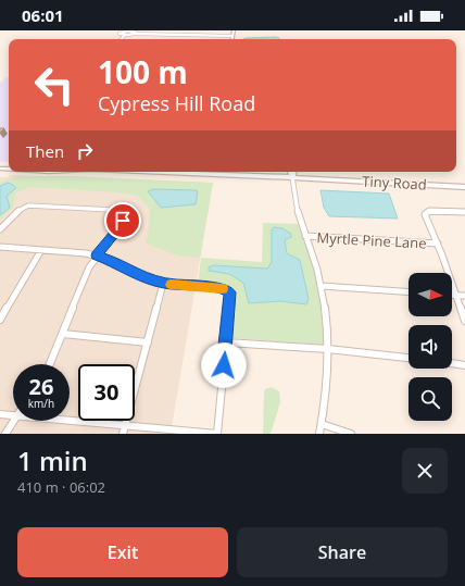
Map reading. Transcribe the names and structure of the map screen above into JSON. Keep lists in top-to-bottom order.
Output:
{
  "streets": {
    "street": ["Tiny Road", "Myrtle Pine Lane"]
  },
  "north": "right",
  "page": {
    "status": "06:01",
    "turn": ["100 m", "Cypress Hill Road"],
    "then": "Then",
    "speed": "26 km/h",
    "limit": "30",
    "heading": ["1 min", "410 m · 06:02"],
    "buttons": ["Exit", "Share"]
  }
}
